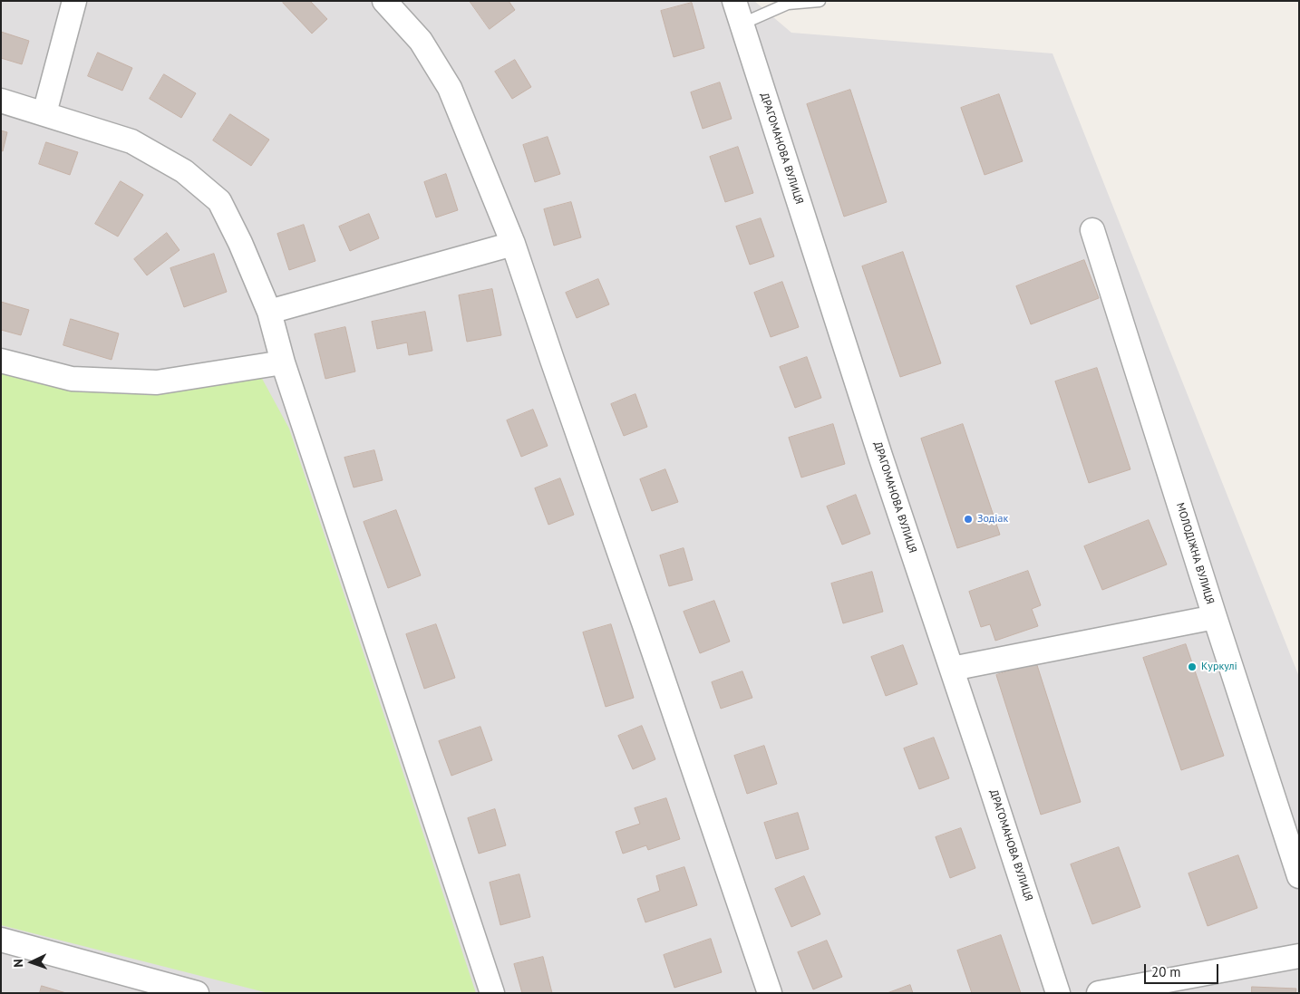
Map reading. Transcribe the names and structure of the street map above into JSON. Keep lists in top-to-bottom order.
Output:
{
  "streets": {
    "street": ["ДРАГОМАНОВА ВУЛИЦЯ", "МОЛОДІЖНА ВУЛИЦЯ"]
  },
  "places": ["Зодiак", "Куркулі"],
  "scale_bar": "20 m",
  "north": "left"
}
